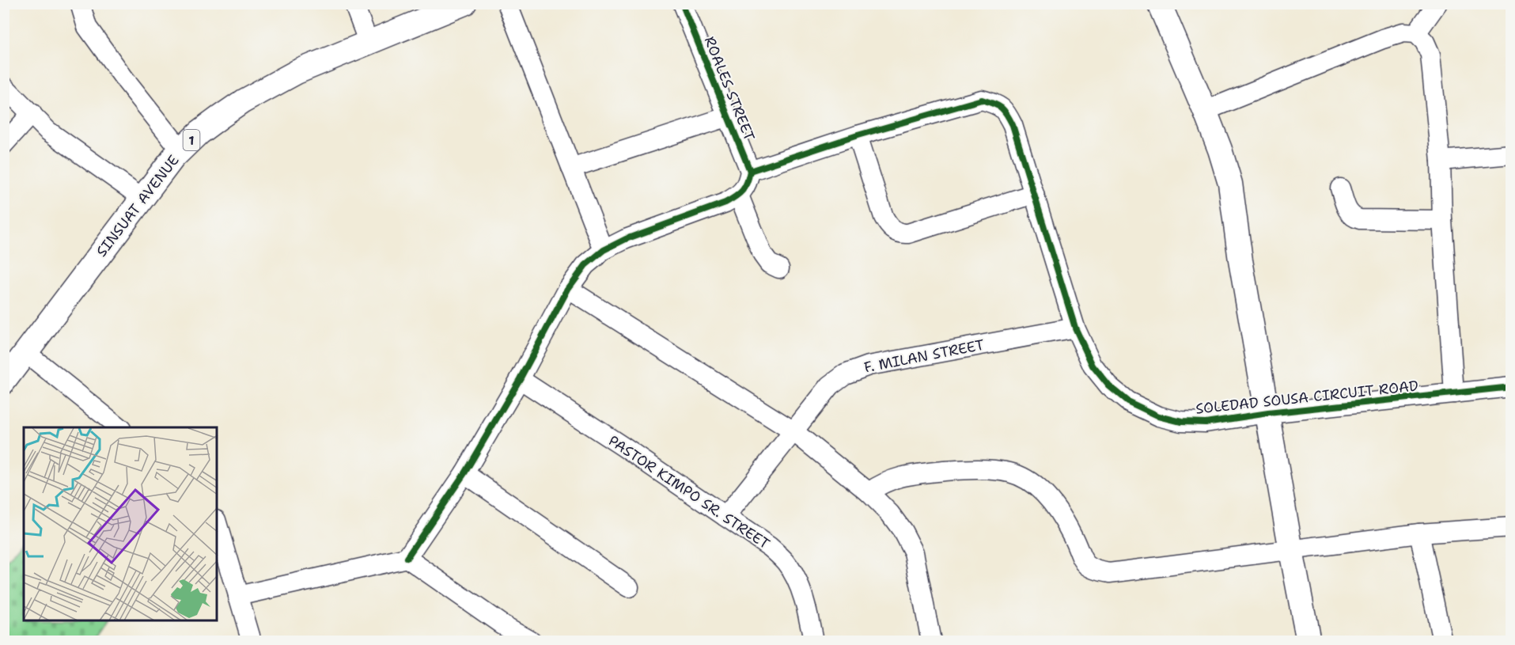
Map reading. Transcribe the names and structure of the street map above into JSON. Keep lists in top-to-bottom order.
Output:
{
  "streets": {
    "main road": ["1", "SINSUAT AVENUE"],
    "street": [
      "ROALES STREET",
      "F. MILAN STREET",
      "SOLEDAD SOUSA CIRCUIT ROAD",
      "PASTOR KIMPO SR. STREET"
    ]
  },
  "crossings": [
    ["ROALES STREET", "SOLEDAD SOUSA CIRCUIT ROAD"],
    ["F. MILAN STREET", "SOLEDAD SOUSA CIRCUIT ROAD"],
    ["F. MILAN STREET", "PASTOR KIMPO SR. STREET"],
    ["SOLEDAD SOUSA CIRCUIT ROAD", "PASTOR KIMPO SR. STREET"]
  ]
}
